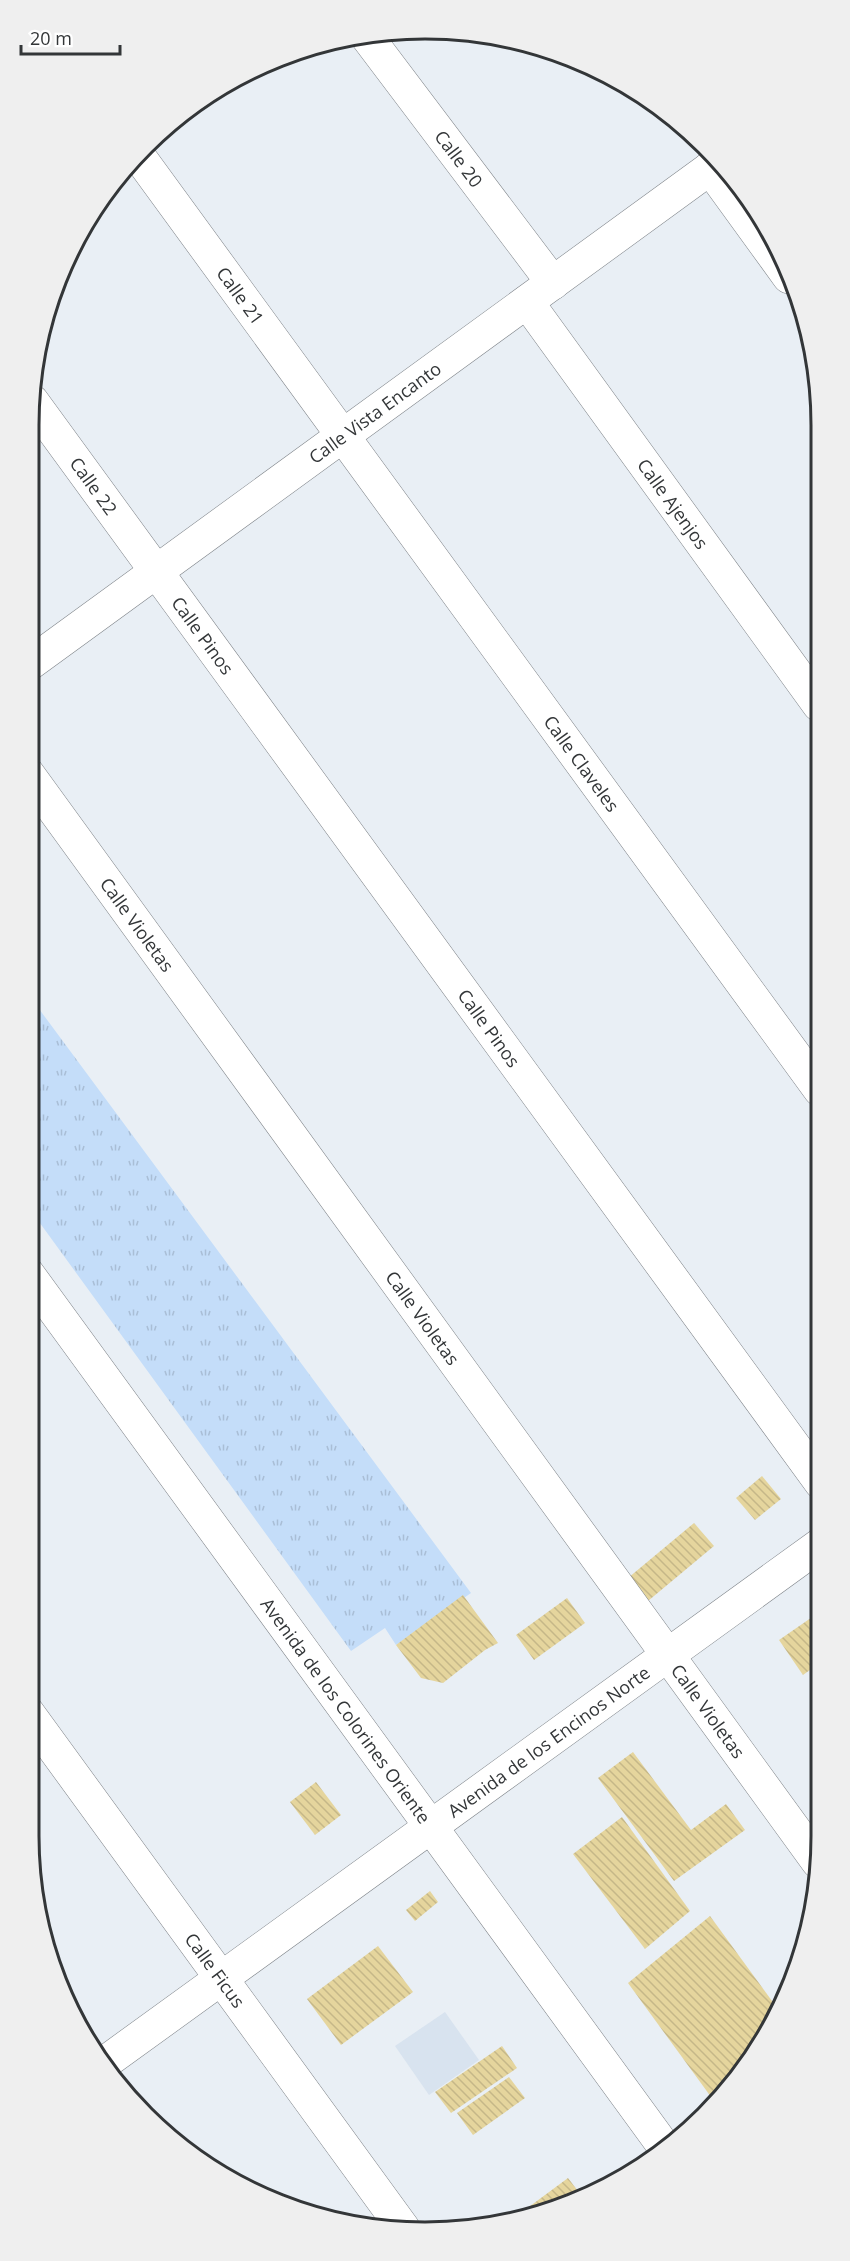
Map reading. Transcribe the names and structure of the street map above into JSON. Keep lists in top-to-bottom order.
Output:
{
  "streets": {
    "street": [
      "Calle 20",
      "Calle 21",
      "Calle Vista Encanto",
      "Calle 22",
      "Calle Ajenjos",
      "Calle Pinos",
      "Calle Claveles",
      "Calle Violetas",
      "Avenida de los Colorines Oriente",
      "Avenida de los Encinos Norte",
      "Calle Ficus"
    ]
  },
  "crossings": [
    ["Calle 20", "Calle Vista Encanto"],
    ["Calle 21", "Calle Vista Encanto"],
    ["Calle 21", "Calle Claveles"],
    ["Calle Vista Encanto", "Calle 22"],
    ["Calle Vista Encanto", "Calle Ajenjos"],
    ["Calle Vista Encanto", "Calle Pinos"],
    ["Calle Vista Encanto", "Calle Claveles"],
    ["Calle 22", "Calle Pinos"],
    ["Calle Violetas", "Avenida de los Encinos Norte"],
    ["Avenida de los Colorines Oriente", "Avenida de los Encinos Norte"],
    ["Avenida de los Encinos Norte", "Calle Ficus"]
  ],
  "scale_bar": "20 m"
}
